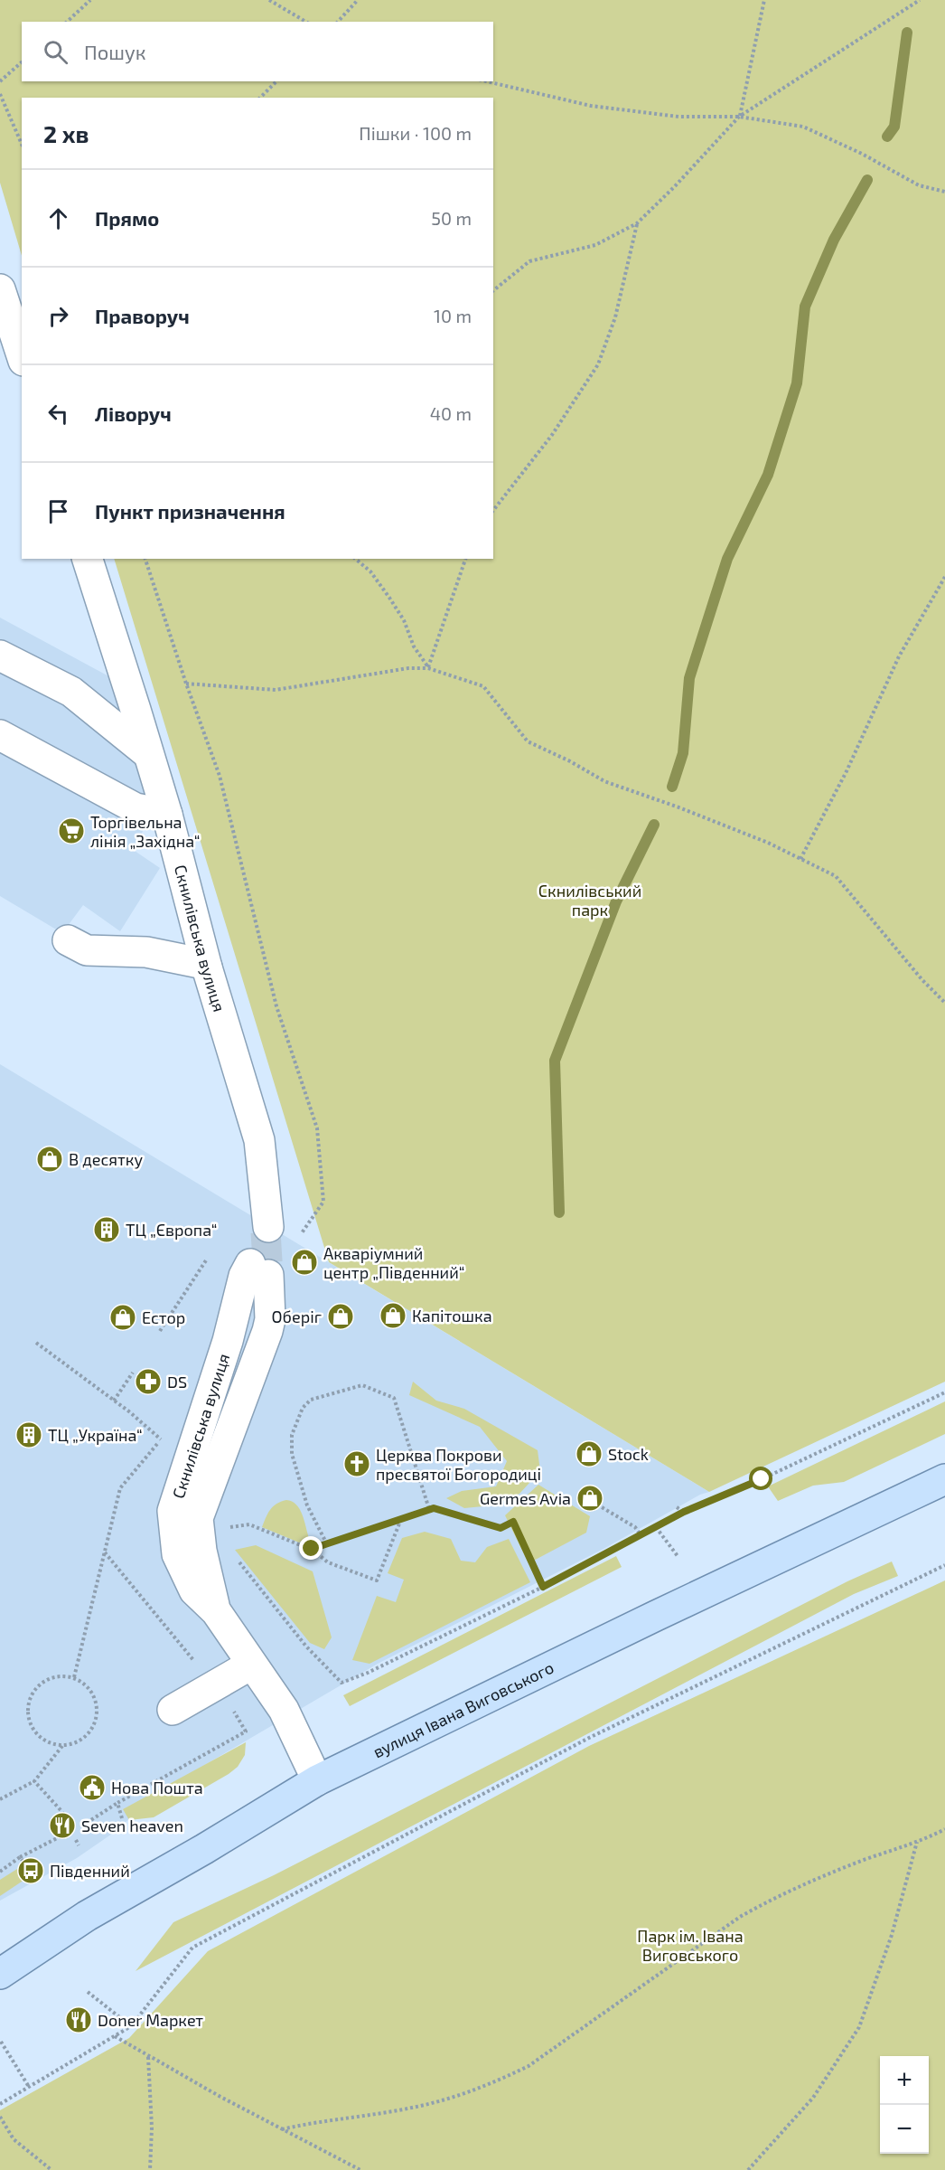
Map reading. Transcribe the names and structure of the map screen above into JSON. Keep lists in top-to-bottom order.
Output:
{
  "streets": {
    "main road": ["вулиця Івана Виговського"],
    "street": ["Скнилівська вулиця"]
  },
  "crossings": [
    ["Скнилівська вулиця", "вулиця Івана Виговського"]
  ],
  "parks": ["Скнилівський парк", "Парк ім. Івана Виговського"],
  "places": {
    "supermarket": ["Торгівельна лінія „Західна“"],
    "shop": [
      "В десятку",
      "Акваріумний центр „Південний“",
      "Капітошка",
      "Оберіг",
      "Естор",
      "Stock",
      "Germes Avia"
    ],
    "building": ["ТЦ „Європа“", "ТЦ „Україна“"],
    "pharmacy": ["DS"],
    "church": ["Церква Покрови пресвятої Богородиці"],
    "public building": ["Нова Пошта"],
    "restaurant": ["Seven heaven", "Doner Маркет"],
    "bus stop": ["Південний"]
  },
  "page": {
    "search": "Пошук",
    "heading": ["2 хв", "Пішки · 100 m"],
    "list": [
      ["Прямо", "50 m"],
      ["Праворуч", "10 m"],
      ["Ліворуч", "40 m"],
      "Пункт призначення"
    ],
    "map_buttons": ["+", "−"]
  }
}
